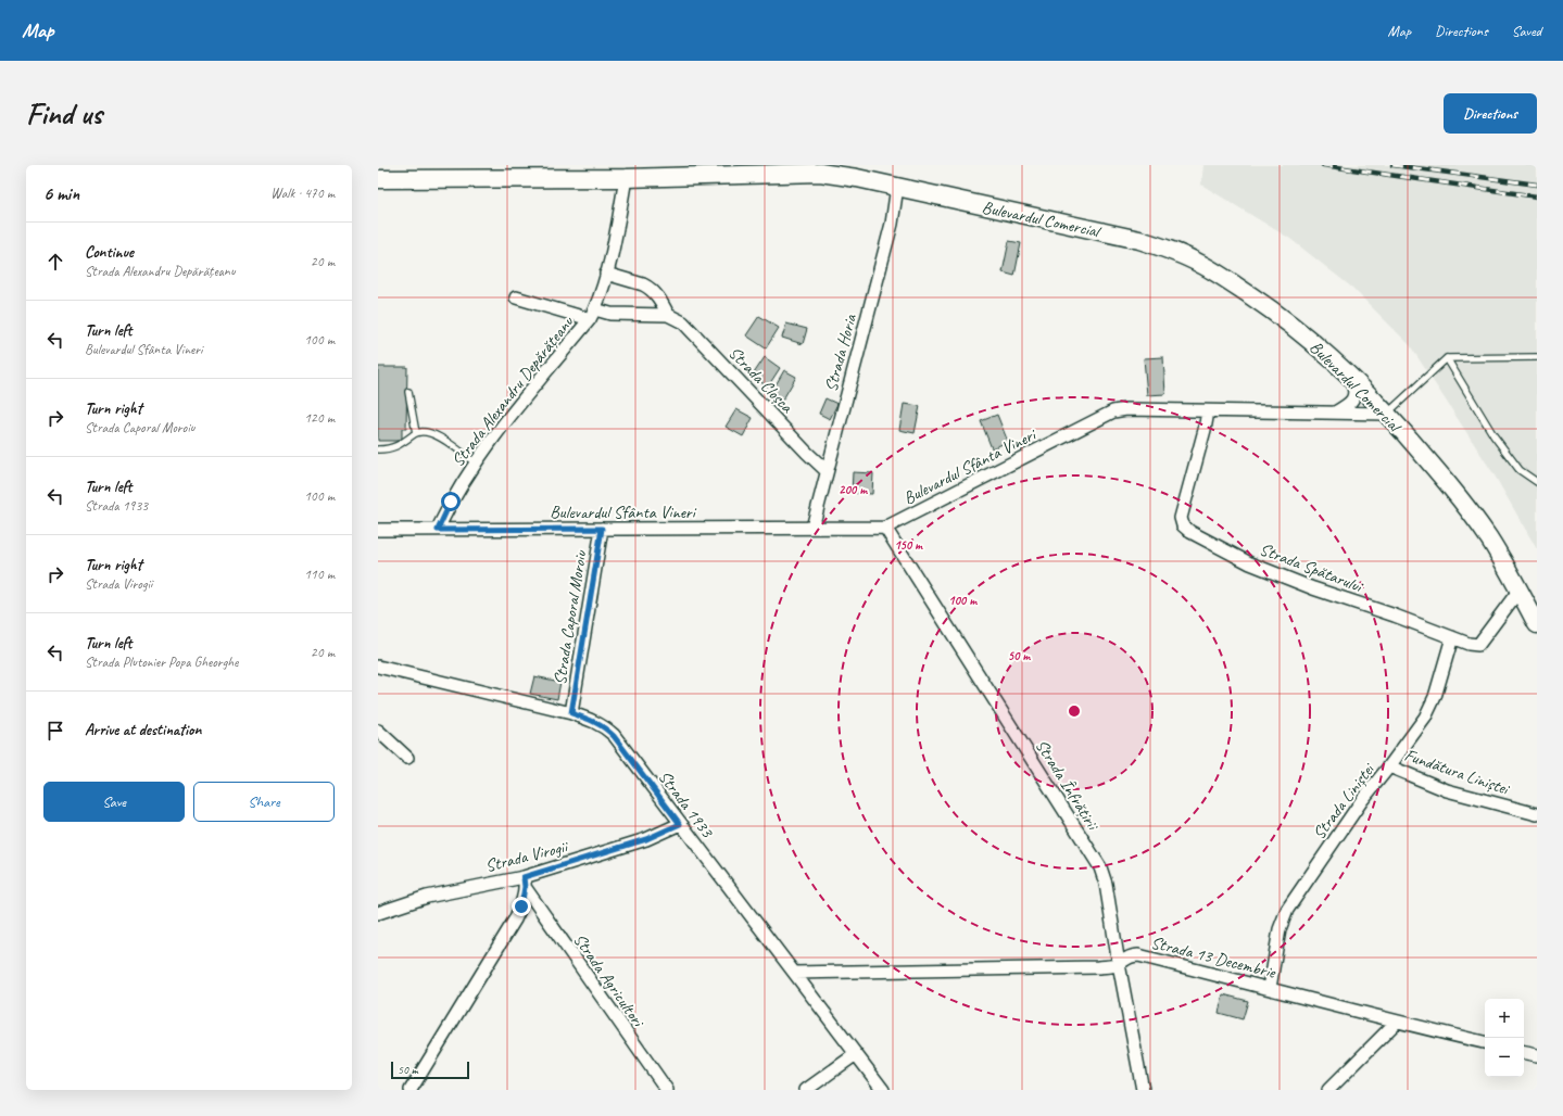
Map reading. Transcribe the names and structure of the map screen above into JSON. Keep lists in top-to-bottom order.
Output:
{
  "streets": {
    "main road": ["Bulevardul Comercial"],
    "street": [
      "Strada Horia",
      "Strada Cloșca",
      "Strada Alexandru Depărățeanu",
      "Bulevardul Sfânta Vineri",
      "Strada Spătarului",
      "Strada Caporal Moroiu",
      "Fundătura Liniștei",
      "Strada Înfrățirii",
      "Strada Liniștei",
      "Strada 1933",
      "Strada Virogii",
      "Strada 13 Decembrie",
      "Strada Agricultori"
    ]
  },
  "crossings": [
    ["Bulevardul Comercial", "Strada Horia"],
    ["Bulevardul Comercial", "Strada Alexandru Depărățeanu"],
    ["Bulevardul Comercial", "Bulevardul Sfânta Vineri"],
    ["Bulevardul Comercial", "Strada Spătarului"],
    ["Strada Horia", "Strada Cloșca"],
    ["Strada Horia", "Bulevardul Sfânta Vineri"],
    ["Strada Cloșca", "Strada Alexandru Depărățeanu"],
    ["Strada Alexandru Depărățeanu", "Bulevardul Sfânta Vineri"],
    ["Bulevardul Sfânta Vineri", "Strada Spătarului"],
    ["Bulevardul Sfânta Vineri", "Strada Caporal Moroiu"],
    ["Bulevardul Sfânta Vineri", "Strada Înfrățirii"],
    ["Strada Spătarului", "Strada Liniștei"],
    ["Strada Caporal Moroiu", "Strada 1933"],
    ["Fundătura Liniștei", "Strada Liniștei"],
    ["Strada Înfrățirii", "Strada 13 Decembrie"],
    ["Strada Liniștei", "Strada 13 Decembrie"],
    ["Strada 1933", "Strada Virogii"],
    ["Strada 1933", "Strada 13 Decembrie"],
    ["Strada Virogii", "Strada Agricultori"]
  ],
  "scale_bar": "50 m",
  "page": {
    "header": "Map",
    "nav": ["Map", "Directions", "Saved"],
    "buttons": [
      "Directions",
      ["Save", "Share"]
    ],
    "title": "Find us",
    "heading": ["6 min", "Walk · 470 m"],
    "list": [
      ["Continue", "Strada Alexandru Depărățeanu", "20 m"],
      ["Turn left", "Bulevardul Sfânta Vineri", "100 m"],
      ["Turn right", "Strada Caporal Moroiu", "120 m"],
      ["Turn left", "Strada 1933", "100 m"],
      ["Turn right", "Strada Virogii", "110 m"],
      ["Turn left", "Strada Plutonier Popa Gheorghe", "20 m"],
      "Arrive at destination"
    ],
    "map_buttons": ["+", "−"],
    "scale": "50 m"
  },
  "rings": [
    "200 m",
    "150 m",
    "100 m",
    "50 m"
  ]
}
